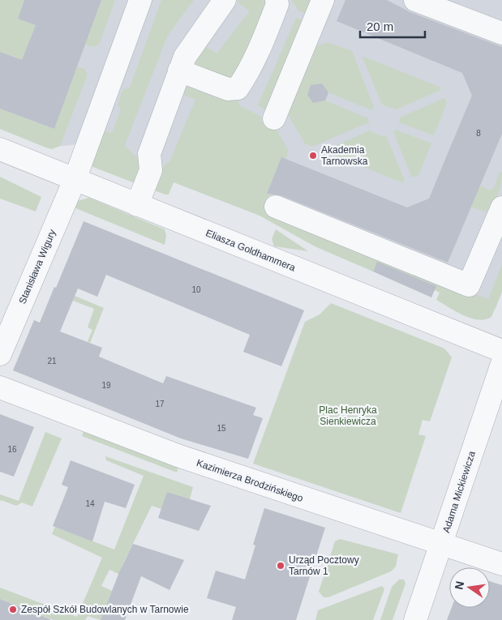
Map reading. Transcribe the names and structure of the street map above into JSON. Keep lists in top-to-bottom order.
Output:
{
  "streets": {
    "street": [
      "Eliasza Goldhammera",
      "Stanisława Wigury",
      "Kazimierza Brodzińskiego",
      "Adama Mickiewicza"
    ]
  },
  "crossings": [
    ["Eliasza Goldhammera", "Stanisława Wigury"],
    ["Kazimierza Brodzińskiego", "Adama Mickiewicza"]
  ],
  "parks": ["Plac Henryka Sienkiewicza"],
  "places": ["Akademia Tarnowska", "Urząd Pocztowy Tarnów 1", "Zespół Szkół Budowlanych w Tarnowie"],
  "house_numbers": [
    "8",
    "10",
    "21",
    "19",
    "17",
    "15",
    "16",
    "14"
  ],
  "scale_bar": "20 m",
  "north": "left"
}
